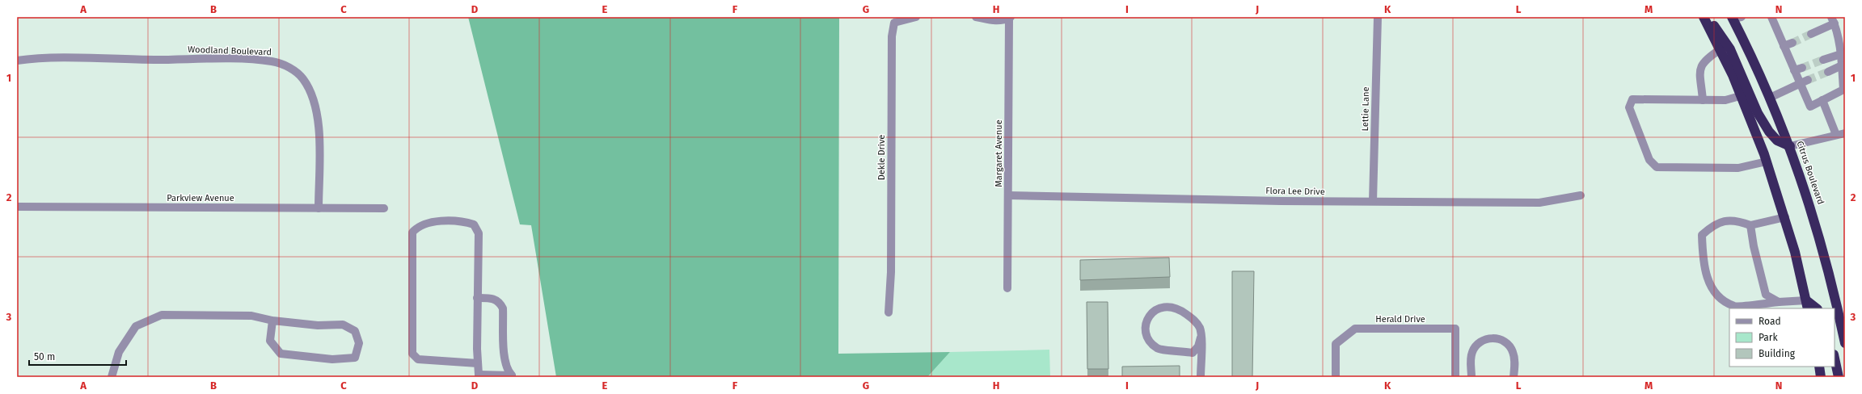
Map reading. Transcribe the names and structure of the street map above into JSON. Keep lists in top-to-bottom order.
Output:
{
  "streets": {
    "highway": ["Citrus Boulevard"],
    "street": [
      "Woodland Boulevard",
      "Lettie Lane",
      "Margaret Avenue",
      "Dekle Drive",
      "Flora Lee Drive",
      "Parkview Avenue",
      "Herald Drive"
    ]
  },
  "crossings": [
    ["Woodland Boulevard", "Parkview Avenue"],
    ["Lettie Lane", "Flora Lee Drive"],
    ["Margaret Avenue", "Flora Lee Drive"]
  ],
  "legend": ["Road", "Park", "Building"],
  "scale_bar": "50 m",
  "grid": {
    "columns": [
      "A",
      "B",
      "C",
      "D",
      "E",
      "F",
      "G",
      "H",
      "I",
      "J",
      "K",
      "L",
      "M",
      "N"
    ],
    "rows": ["1", "2", "3"]
  }
}
